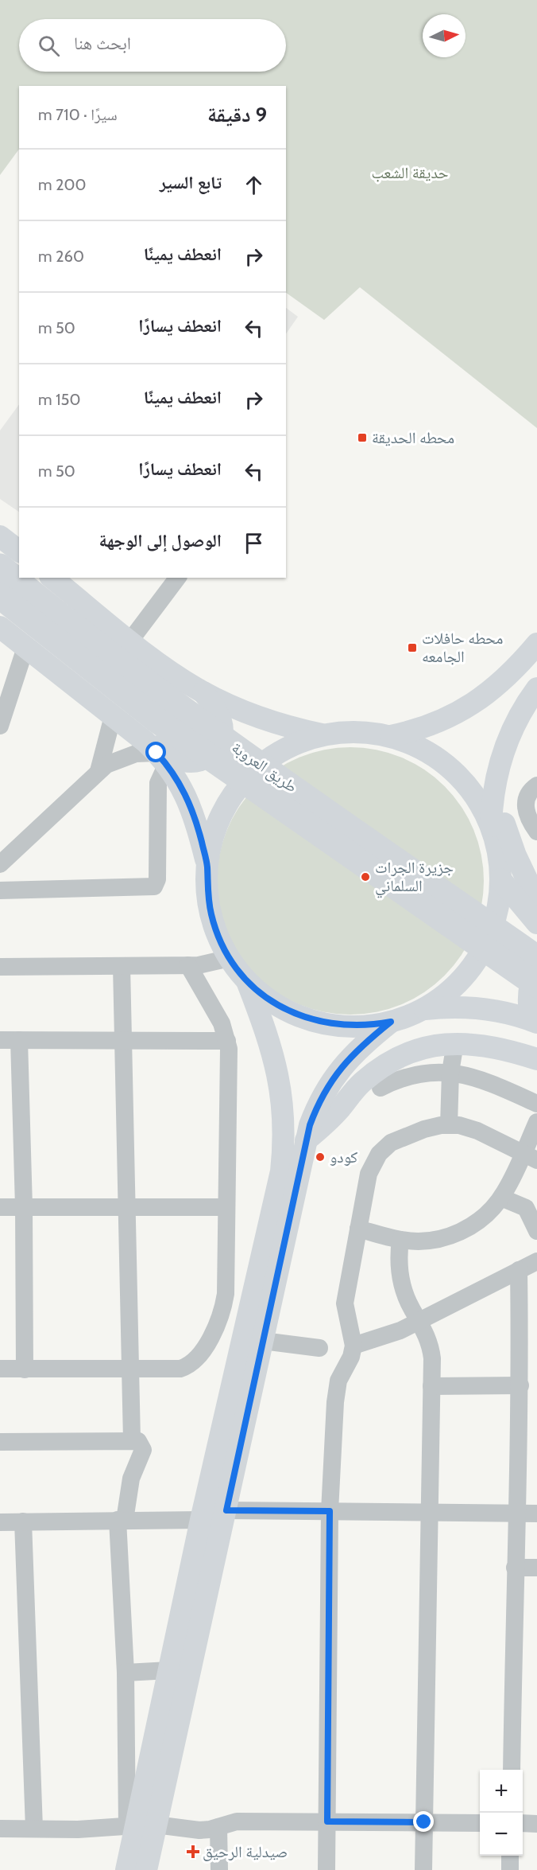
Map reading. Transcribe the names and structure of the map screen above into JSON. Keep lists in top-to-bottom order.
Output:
{
  "streets": {
    "highway": ["طريق العروبة"]
  },
  "parks": ["حديقة الشعب"],
  "places": {
    "transit": ["محطه الحديقة", "محطه حافلات الجامعه"],
    "other": ["جزيرة الجرات السلماني", "كودو"],
    "health": ["صيدلية الرحيق"]
  },
  "north": "right",
  "page": {
    "search": "ابحث هنا",
    "heading": ["9 دقيقة", "سيرًا · 710 m"],
    "list": [
      ["تابع السير", "200 m"],
      ["انعطف يمينًا", "260 m"],
      ["انعطف يسارًا", "50 m"],
      ["انعطف يمينًا", "150 m"],
      ["انعطف يسارًا", "50 m"],
      "الوصول إلى الوجهة"
    ],
    "map_buttons": ["+", "−"]
  }
}
